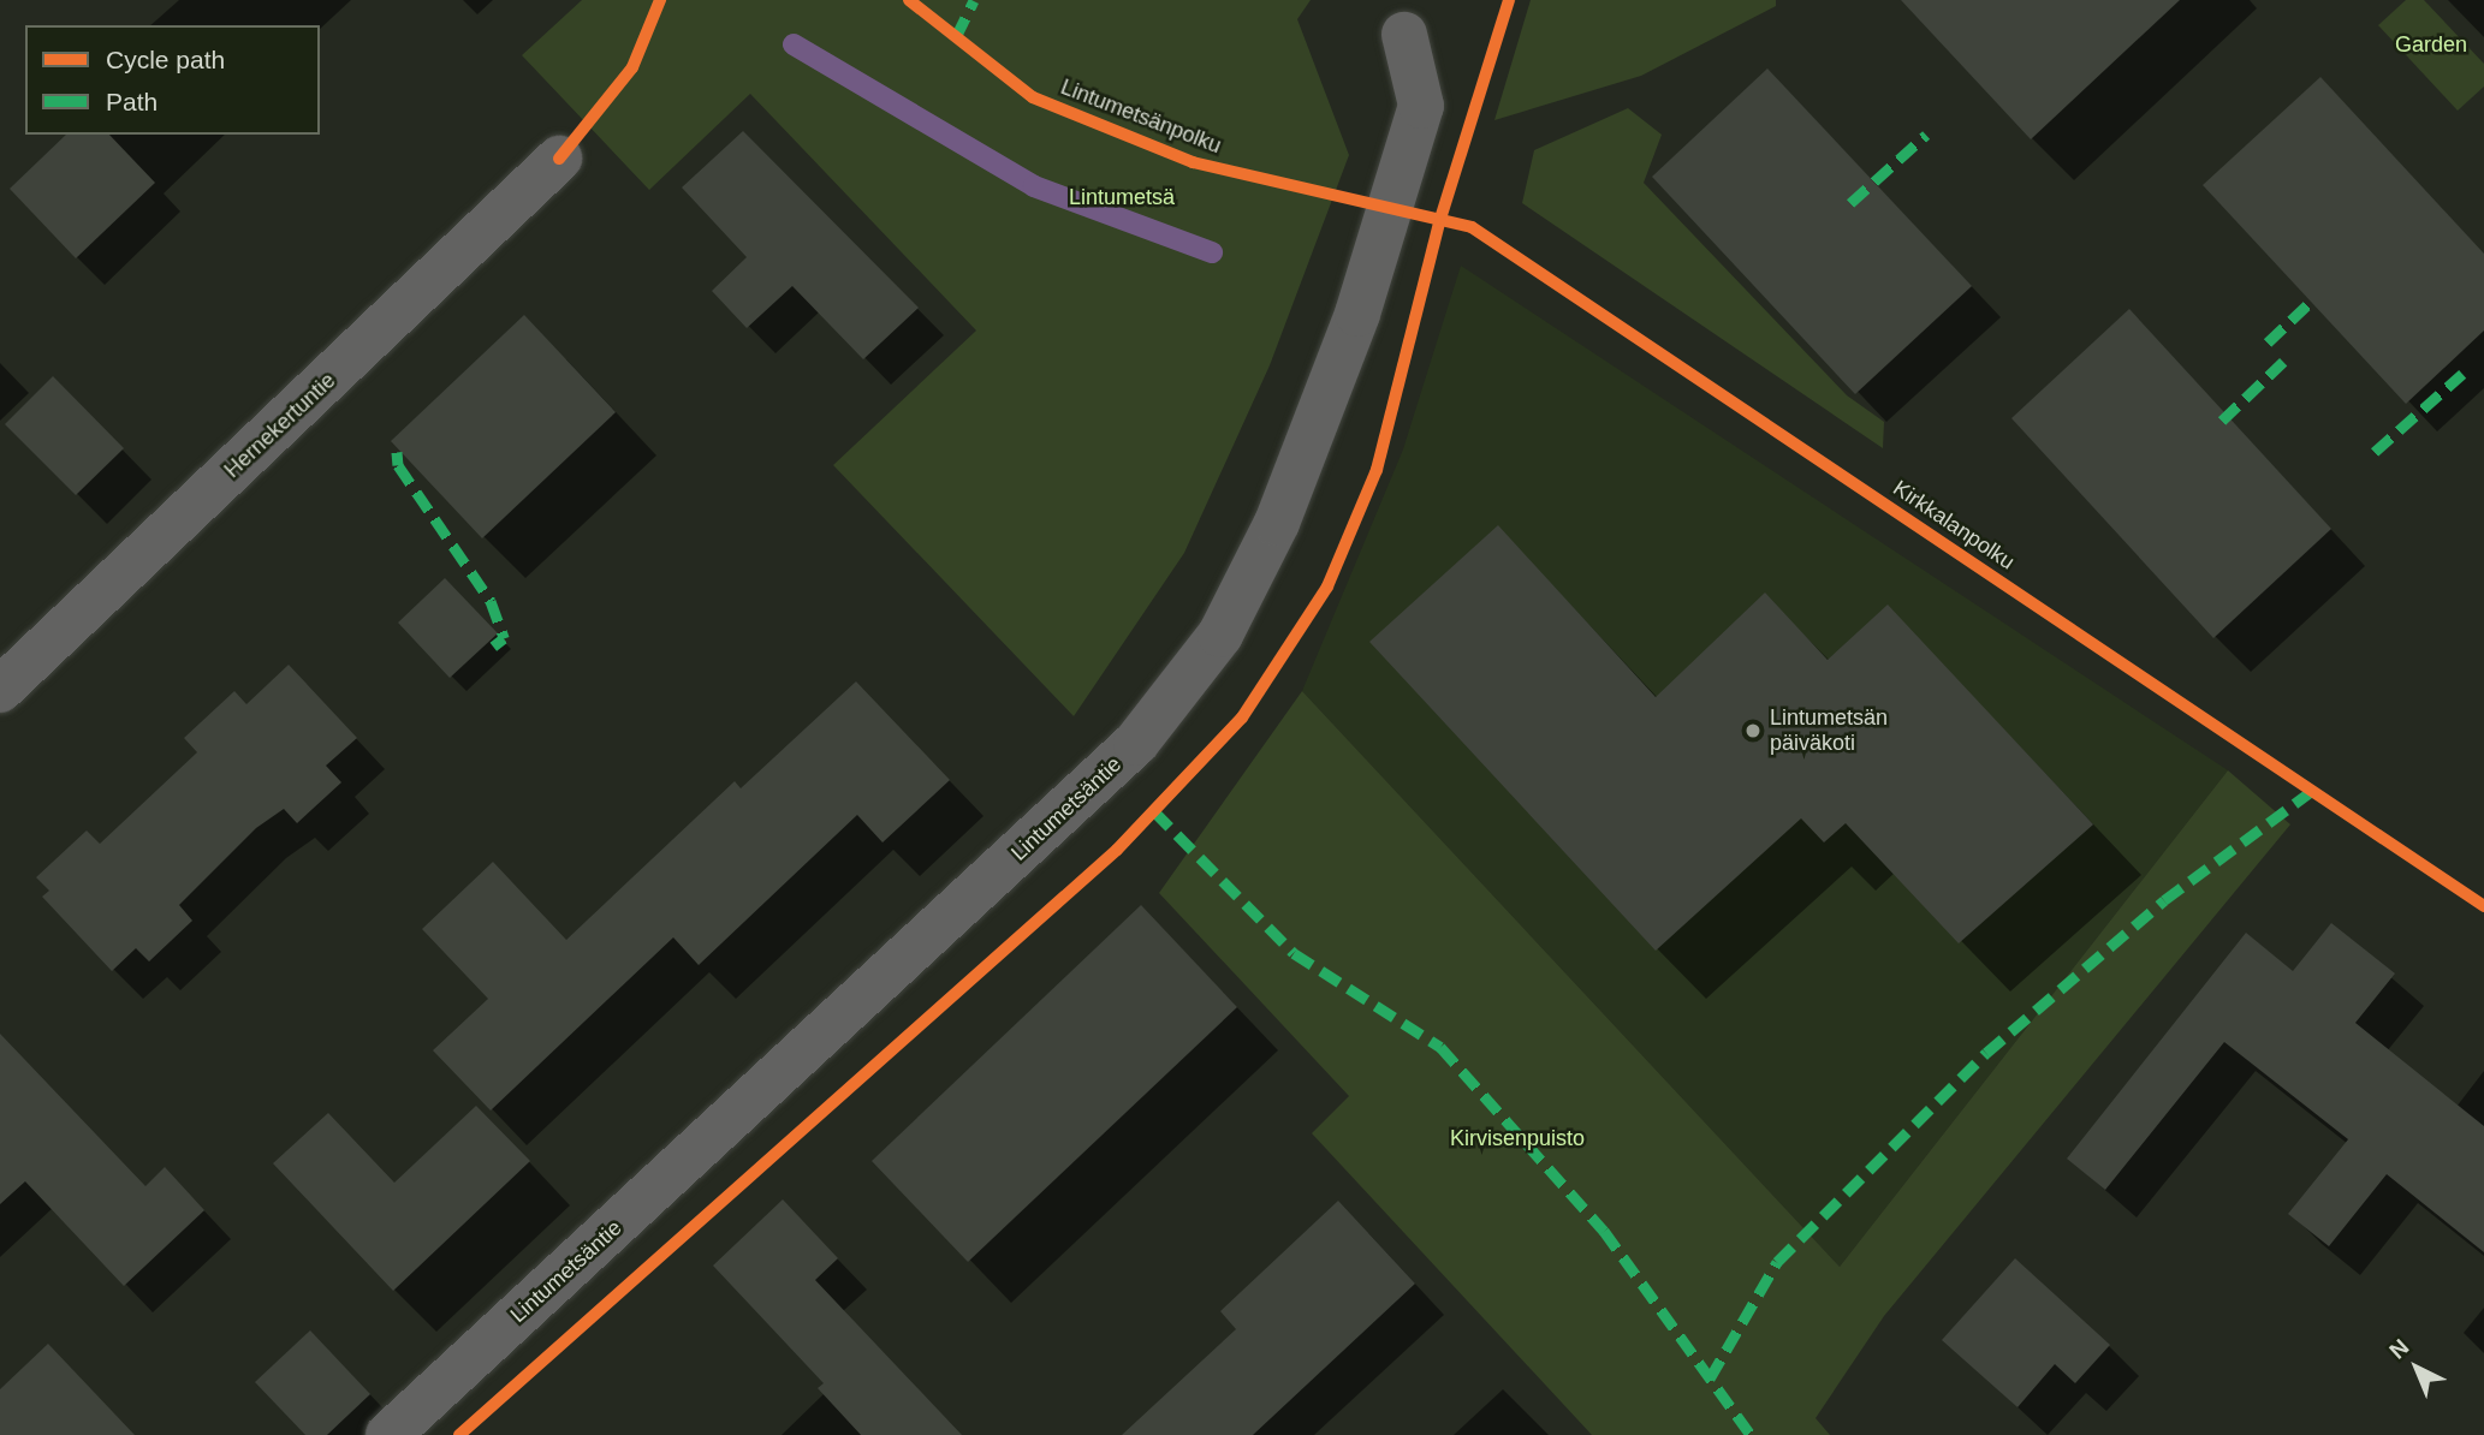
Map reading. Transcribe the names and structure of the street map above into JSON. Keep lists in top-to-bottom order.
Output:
{
  "streets": {
    "street": ["Hernekertuntie", "Lintumetsäntie"],
    "cycle path": ["Lintumetsänpolku"]
  },
  "parks": ["Garden", "Lintumetsä", "Kirvisenpuisto"],
  "places": ["Lintumetsän päiväkoti"],
  "legend": ["Cycle path", "Path"],
  "north": "top left"
}
